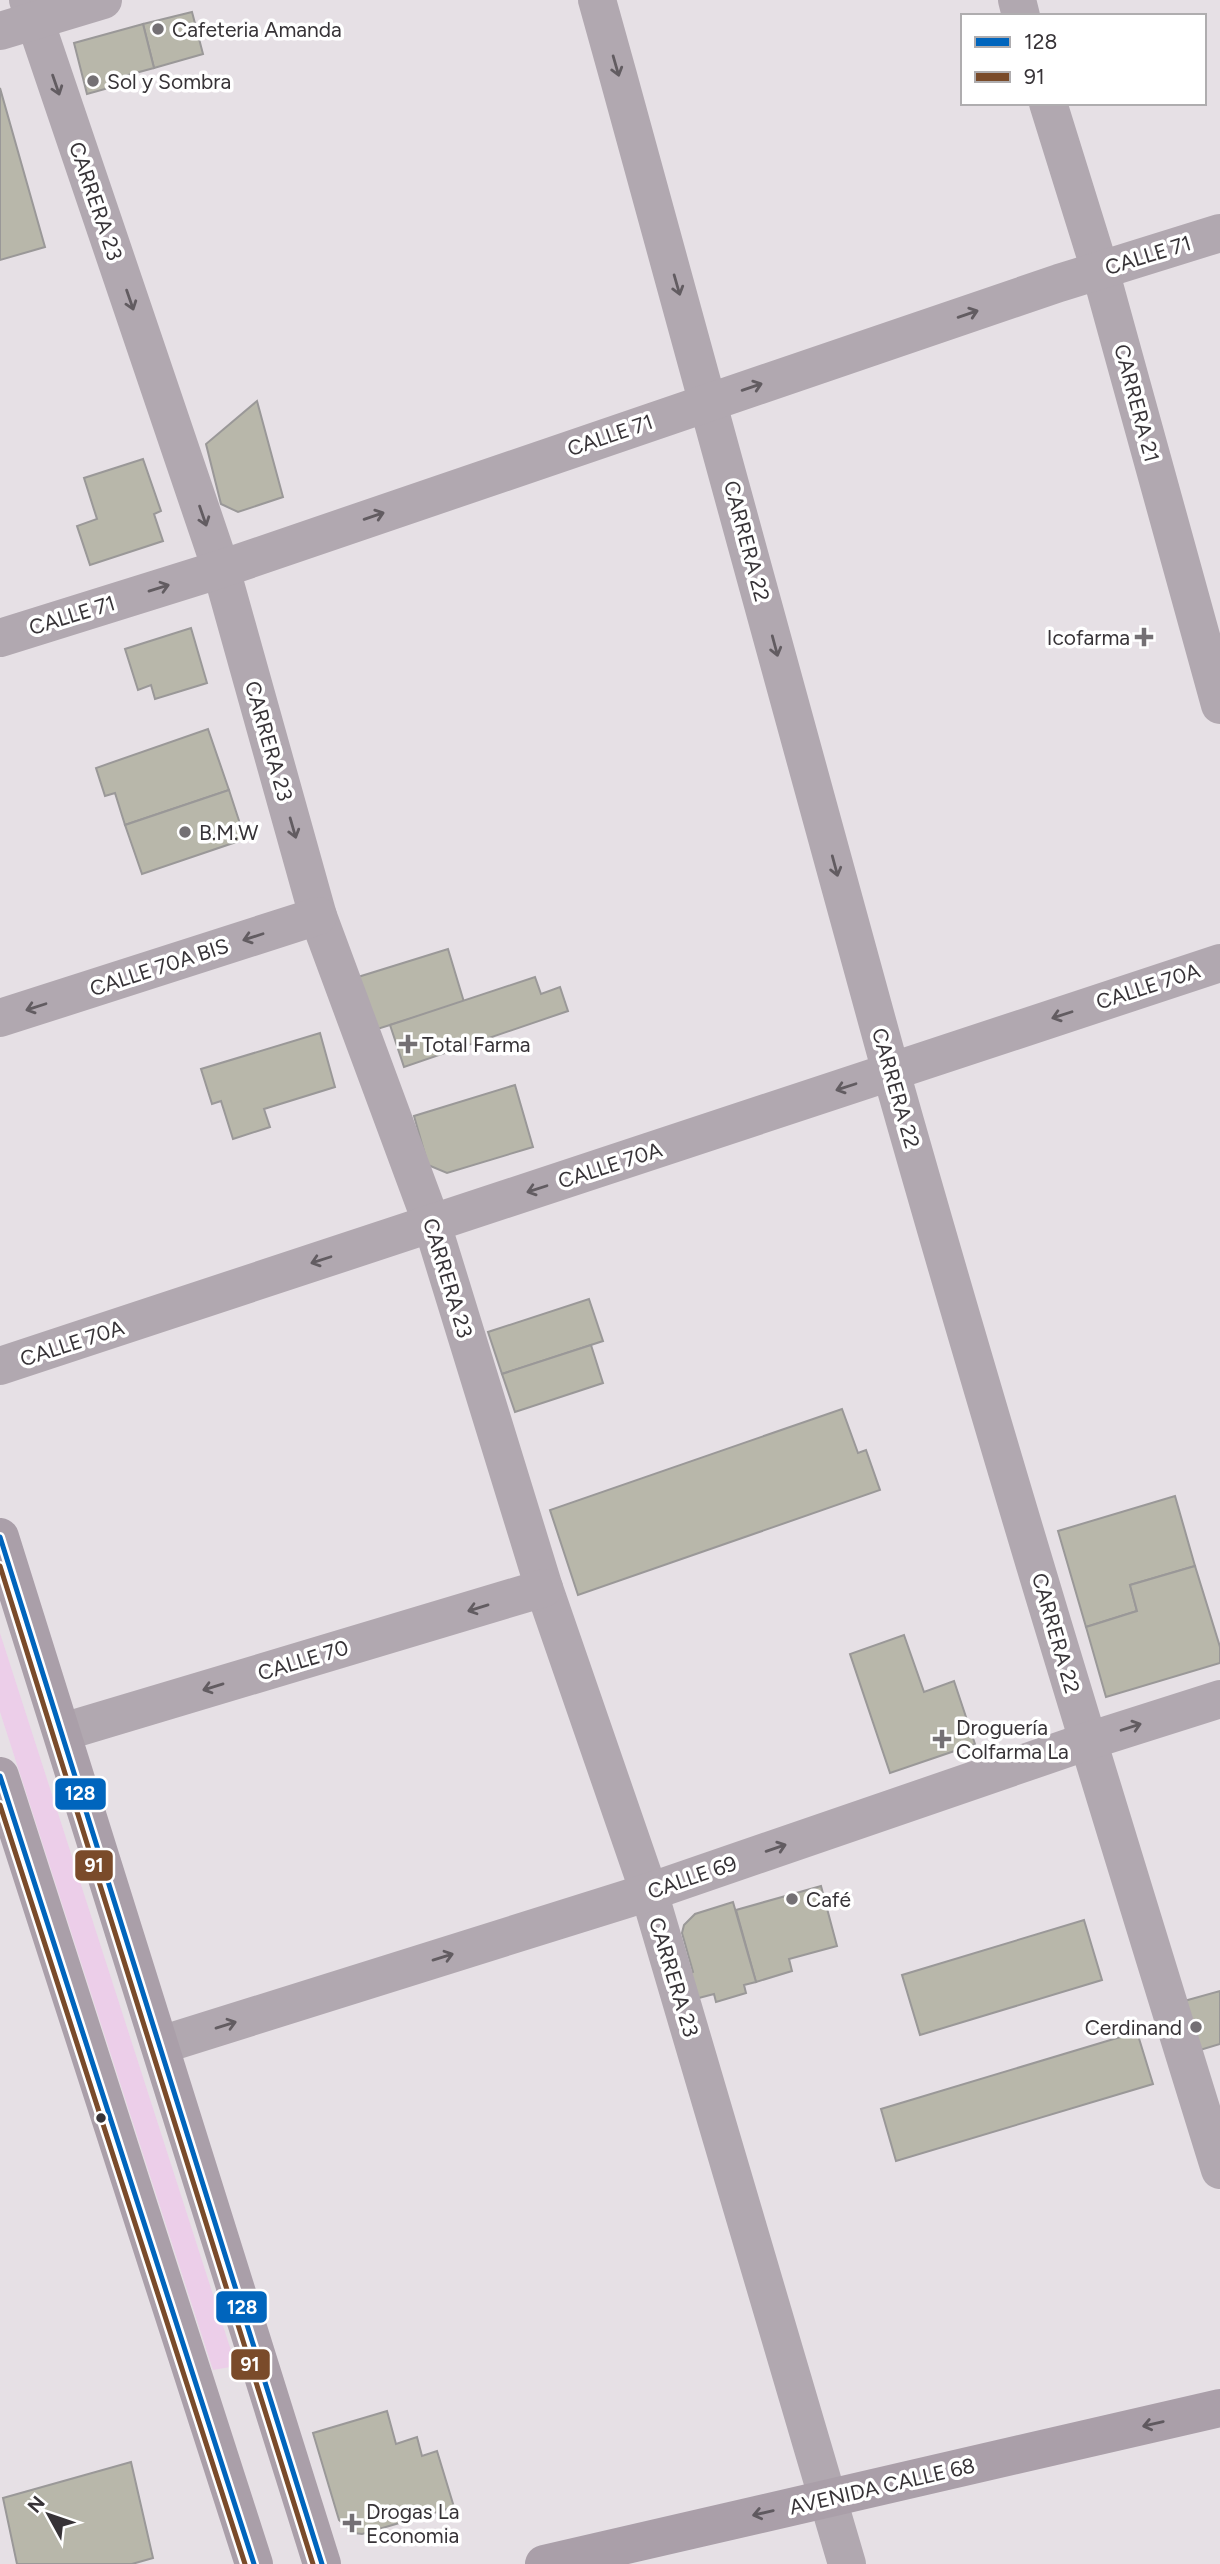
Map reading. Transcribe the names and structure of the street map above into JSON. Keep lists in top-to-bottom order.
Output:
{
  "streets": {
    "main road": ["AVENIDA CALLE 68"],
    "street": [
      "CARRERA 23",
      "CALLE 71",
      "CARRERA 21",
      "CARRERA 22",
      "CALLE 70A BIS",
      "CALLE 70A",
      "CALLE 70",
      "CALLE 69"
    ]
  },
  "crossings": [
    ["CARRERA 23", "CALLE 71"],
    ["CARRERA 23", "CALLE 70A BIS"],
    ["CARRERA 23", "CALLE 70A"],
    ["CARRERA 23", "CALLE 70"],
    ["CARRERA 23", "CALLE 69"],
    ["CARRERA 23", "AVENIDA CALLE 68"],
    ["CALLE 71", "CARRERA 21"],
    ["CALLE 71", "CARRERA 22"],
    ["CARRERA 22", "CALLE 70A"],
    ["CARRERA 22", "CALLE 69"]
  ],
  "one_way": [
    "CARRERA 23",
    "CALLE 71",
    "CARRERA 22",
    "CALLE 70A BIS",
    "CALLE 70A",
    "CALLE 70",
    "CALLE 69",
    "AVENIDA CALLE 68"
  ],
  "places": {
    "other": [
      "Cafeteria Amanda",
      "Sol y Sombra",
      "B.M.W",
      "Café",
      "Cerdinand"
    ],
    "health": [
      "Icofarma",
      "Total Farma",
      "Droguería Colfarma La",
      "Drogas La Economia"
    ]
  },
  "lines": ["transit line 128", "transit line 91"],
  "legend": ["128", "91"],
  "north": "top left"
}
